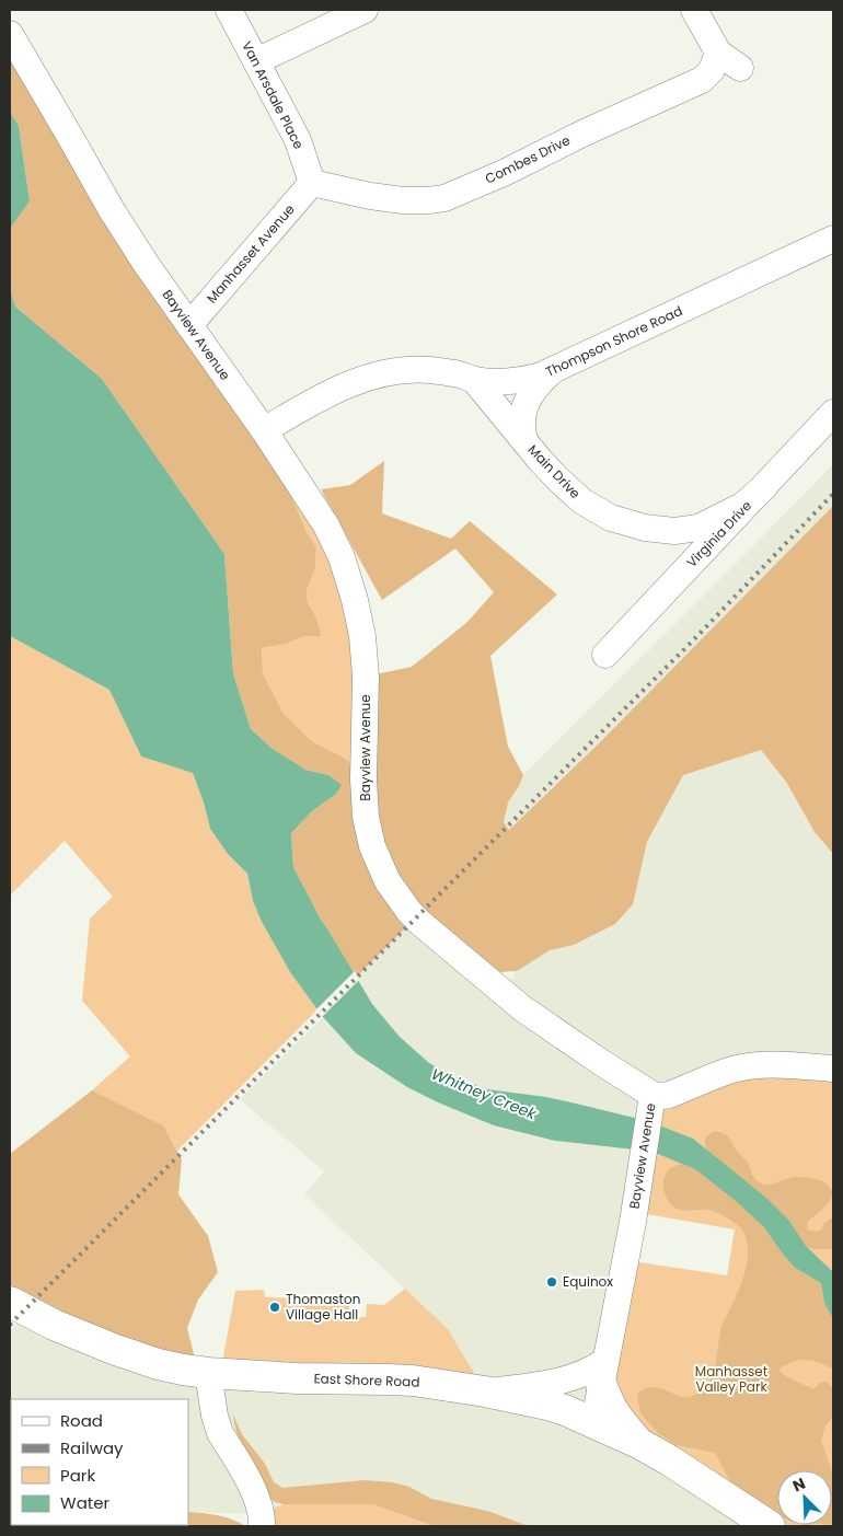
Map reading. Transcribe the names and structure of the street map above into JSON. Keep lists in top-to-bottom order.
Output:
{
  "streets": {
    "main road": ["East Shore Road"],
    "street": [
      "Van Arsdale Place",
      "Combes Drive",
      "Manhasset Avenue",
      "Bayview Avenue",
      "Thompson Shore Road",
      "Main Drive",
      "Virginia Drive"
    ]
  },
  "crossings": [
    ["Van Arsdale Place", "Combes Drive"],
    ["Van Arsdale Place", "Manhasset Avenue"],
    ["Combes Drive", "Manhasset Avenue"],
    ["Manhasset Avenue", "Bayview Avenue"],
    ["Bayview Avenue", "Thompson Shore Road"],
    ["Bayview Avenue", "East Shore Road"],
    ["Thompson Shore Road", "Main Drive"],
    ["Main Drive", "Virginia Drive"]
  ],
  "water": ["Whitney Creek"],
  "parks": ["Manhasset Valley Park"],
  "places": ["Equinox", "Thomaston Village Hall"],
  "legend": [
    "Road",
    "Railway",
    "Park",
    "Water"
  ],
  "north": "top left"
}
